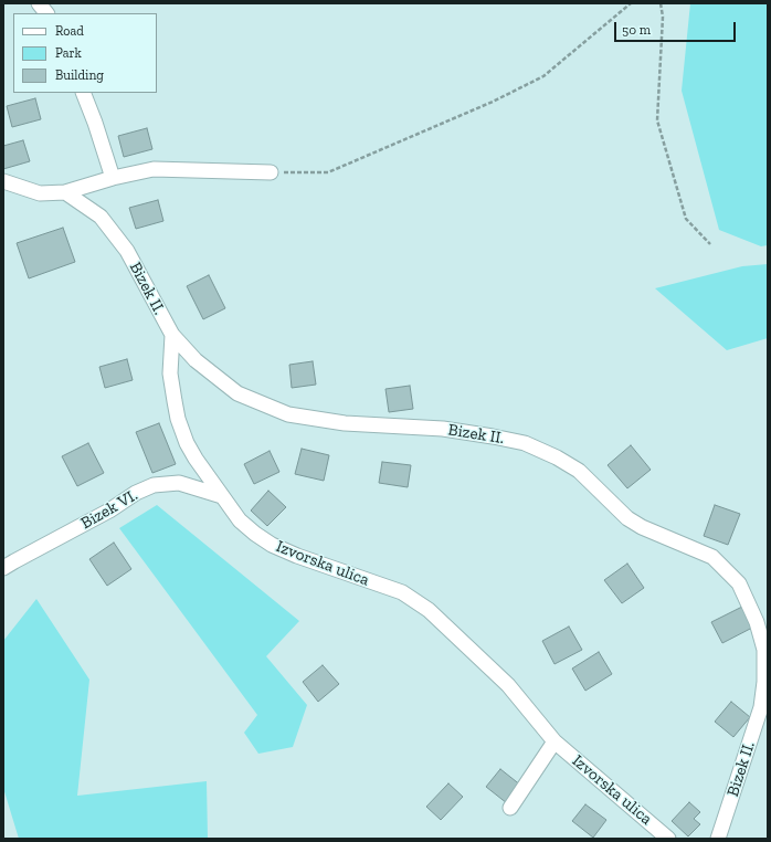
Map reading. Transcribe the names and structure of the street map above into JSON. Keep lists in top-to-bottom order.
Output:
{
  "streets": {
    "street": ["Bizek II.", "Bizek VI.", "Izvorska ulica"]
  },
  "crossings": [
    ["Bizek II.", "Izvorska ulica"],
    ["Bizek VI.", "Izvorska ulica"]
  ],
  "legend": ["Road", "Park", "Building"],
  "scale_bar": "50 m"
}
